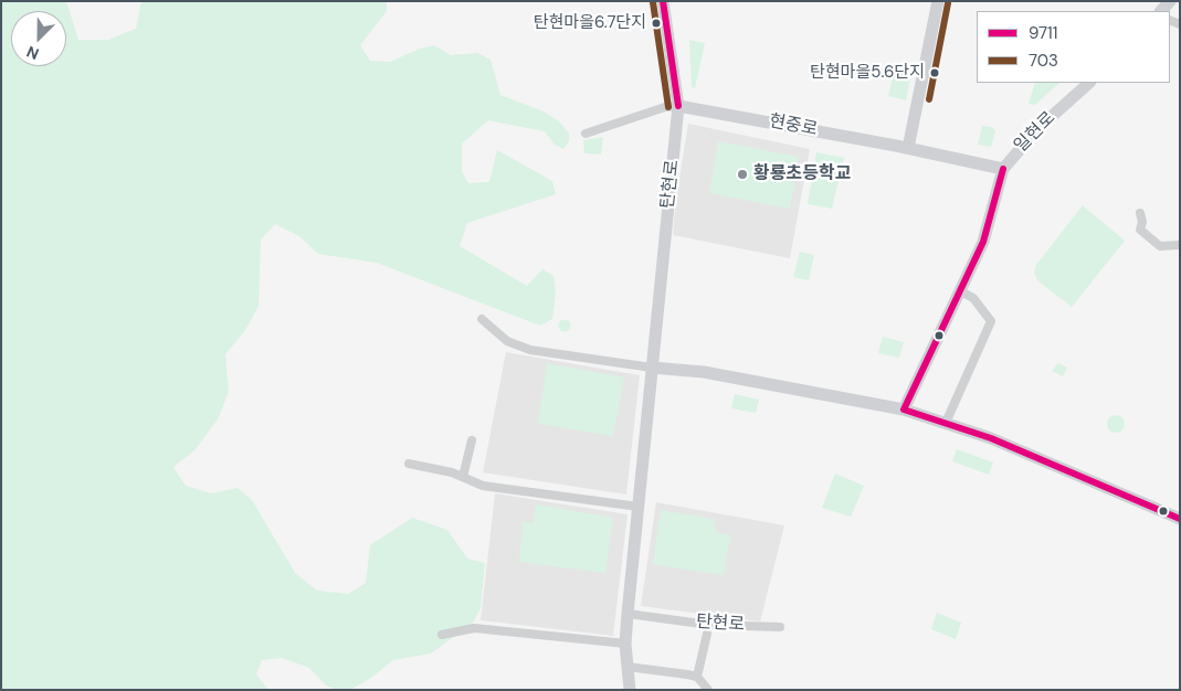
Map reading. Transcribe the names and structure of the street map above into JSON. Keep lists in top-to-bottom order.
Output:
{
  "streets": {
    "main road": ["현중로", "일현로", "탄현로"]
  },
  "crossings": [
    ["현중로", "일현로"],
    ["현중로", "탄현로"]
  ],
  "places": ["탄현마을6.7단지", "탄현마을5.6단지", "황룡초등학교"],
  "lines": ["transit line 9711", "transit line 703"],
  "legend": ["9711", "703"],
  "north": "bottom left"
}
